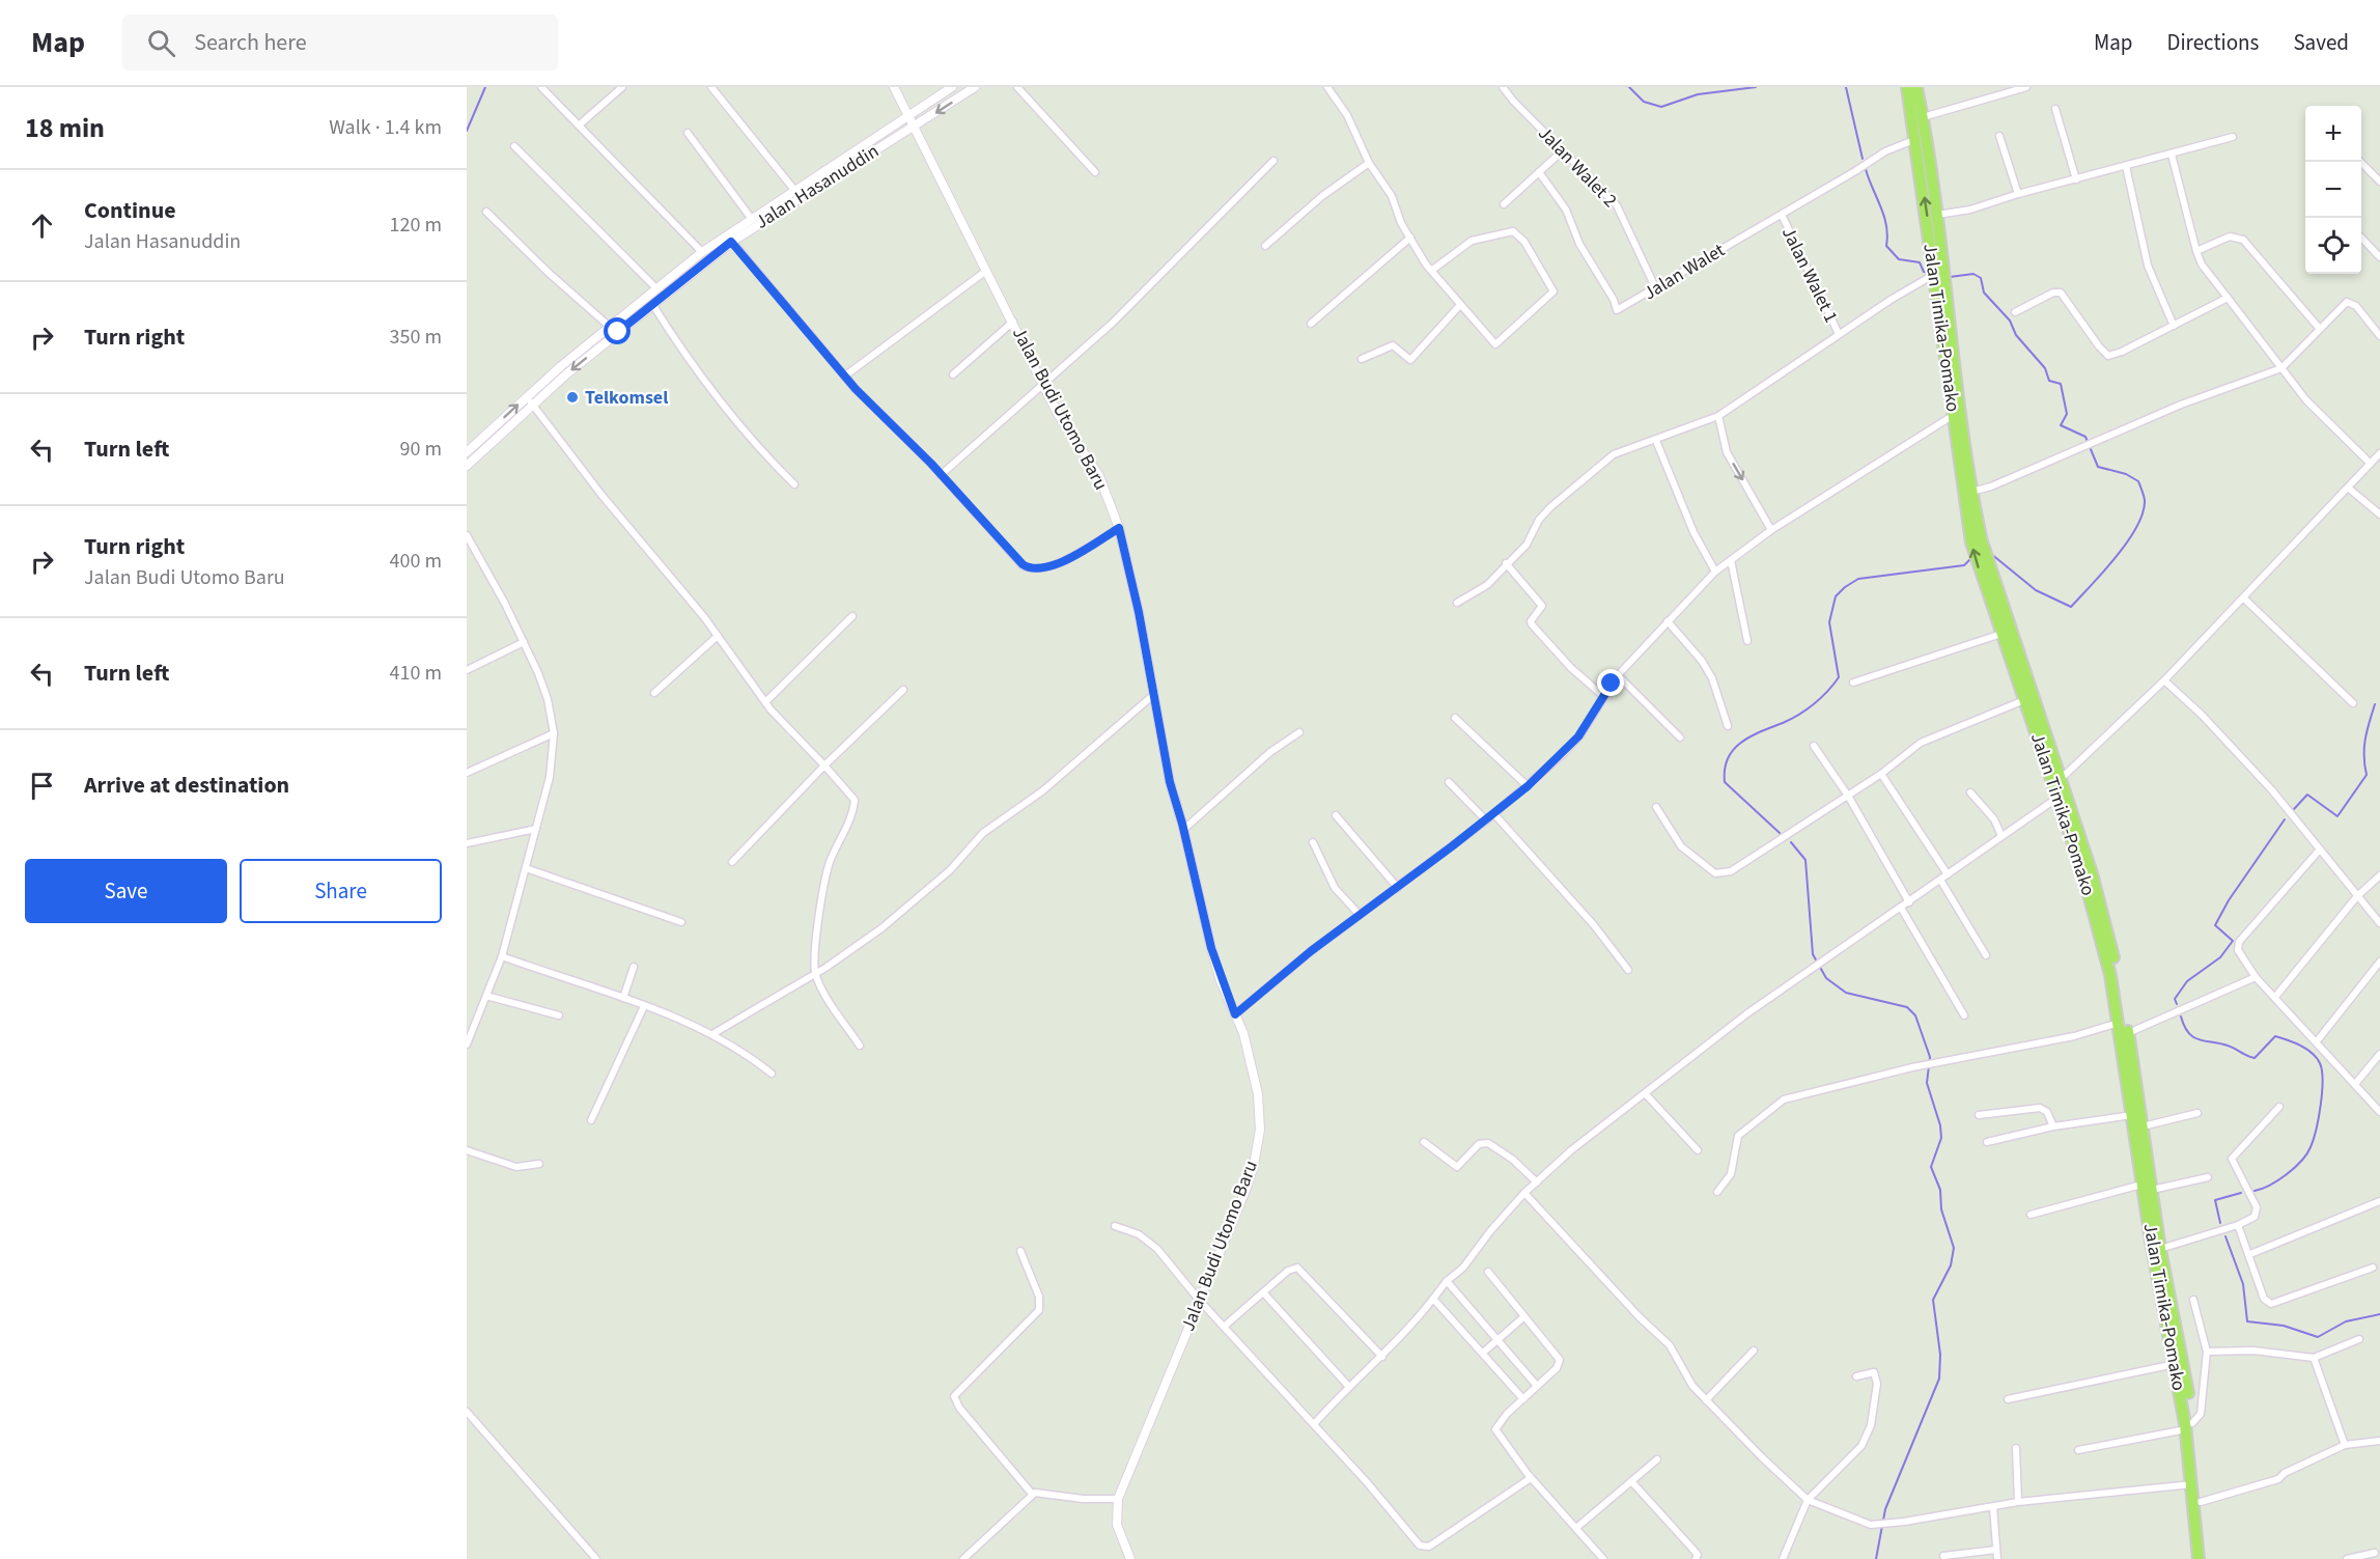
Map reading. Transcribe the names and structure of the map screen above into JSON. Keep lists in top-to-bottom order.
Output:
{
  "streets": {
    "highway": ["Jalan Timika-Pomako"],
    "street": [
      "Jalan Walet 2",
      "Jalan Hasanuddin",
      "Jalan Walet",
      "Jalan Walet 1",
      "Jalan Budi Utomo Baru"
    ]
  },
  "crossings": [
    ["Jalan Walet 2", "Jalan Walet"],
    ["Jalan Hasanuddin", "Jalan Budi Utomo Baru"],
    ["Jalan Walet", "Jalan Walet 1"],
    ["Jalan Walet", "Jalan Timika-Pomako"]
  ],
  "places": ["Telkomsel"],
  "page": {
    "header": "Map",
    "search": "Search here",
    "nav": ["Map", "Directions", "Saved"],
    "heading": ["18 min", "Walk · 1.4 km"],
    "map_buttons": ["+", "−"],
    "list": [
      ["Continue", "Jalan Hasanuddin", "120 m"],
      ["Turn right", "350 m"],
      ["Turn left", "90 m"],
      ["Turn right", "Jalan Budi Utomo Baru", "400 m"],
      ["Turn left", "410 m"],
      "Arrive at destination"
    ],
    "buttons": ["Save", "Share"]
  }
}
